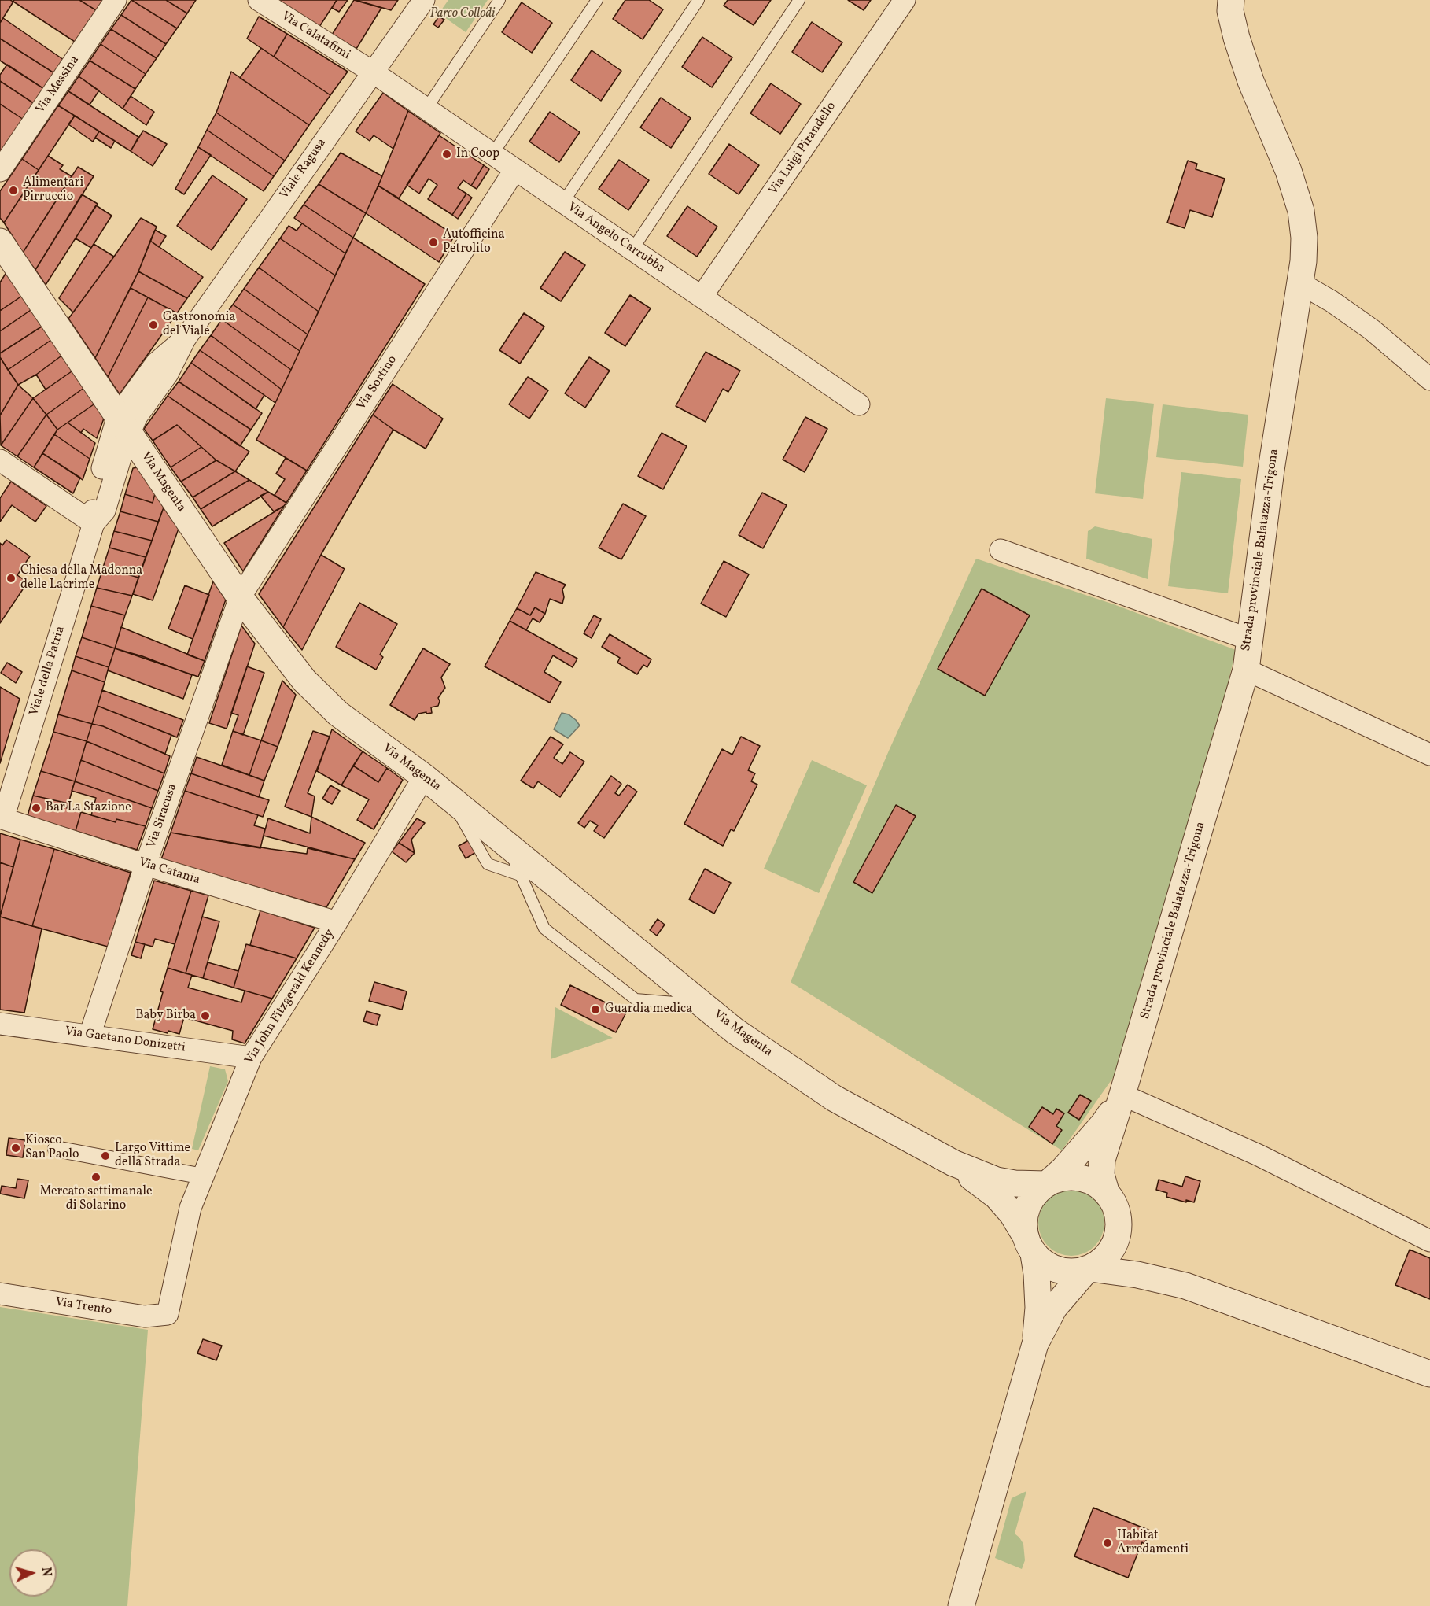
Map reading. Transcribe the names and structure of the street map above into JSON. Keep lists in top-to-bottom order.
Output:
{
  "streets": {
    "street": [
      "Via Calatafimi",
      "Via Messina",
      "Via Luigi Pirandello",
      "Viale Ragusa",
      "Via Angelo Carrubba",
      "Via Sortino",
      "Via Magenta",
      "Strada provinciale Balatazza-Trigona",
      "Viale della Patria",
      "Via Siracusa",
      "Via Catania",
      "Via John Fitzgerald Kennedy",
      "Via Gaetano Donizetti",
      "Via Trento"
    ]
  },
  "crossings": [
    ["Via Calatafimi", "Viale Ragusa"],
    ["Via Calatafimi", "Via Angelo Carrubba"],
    ["Via Luigi Pirandello", "Via Angelo Carrubba"],
    ["Viale Ragusa", "Via Angelo Carrubba"],
    ["Viale Ragusa", "Via Magenta"],
    ["Viale Ragusa", "Viale della Patria"],
    ["Via Angelo Carrubba", "Via Sortino"],
    ["Via Sortino", "Via Magenta"],
    ["Via Sortino", "Via Siracusa"],
    ["Via Magenta", "Viale della Patria"],
    ["Via Magenta", "Via Siracusa"],
    ["Via Magenta", "Via John Fitzgerald Kennedy"],
    ["Viale della Patria", "Via Catania"],
    ["Via Siracusa", "Via Catania"],
    ["Via Siracusa", "Via Gaetano Donizetti"],
    ["Via Catania", "Via John Fitzgerald Kennedy"],
    ["Via John Fitzgerald Kennedy", "Via Gaetano Donizetti"],
    ["Via John Fitzgerald Kennedy", "Via Trento"]
  ],
  "parks": ["Parco Collodi"],
  "places": [
    "In Coop",
    "Alimentari Pirruccio",
    "Autofficina Petrolito",
    "Gastronomia del Viale",
    "Chiesa della Madonna delle Lacrime",
    "Bar La Stazione",
    "Guardia medica",
    "Baby Birba",
    "Kiosco San Paolo",
    "Largo Vittime della Strada",
    "Mercato settimanale di Solarino",
    "Habitat Arredamenti"
  ],
  "north": "right"
}
